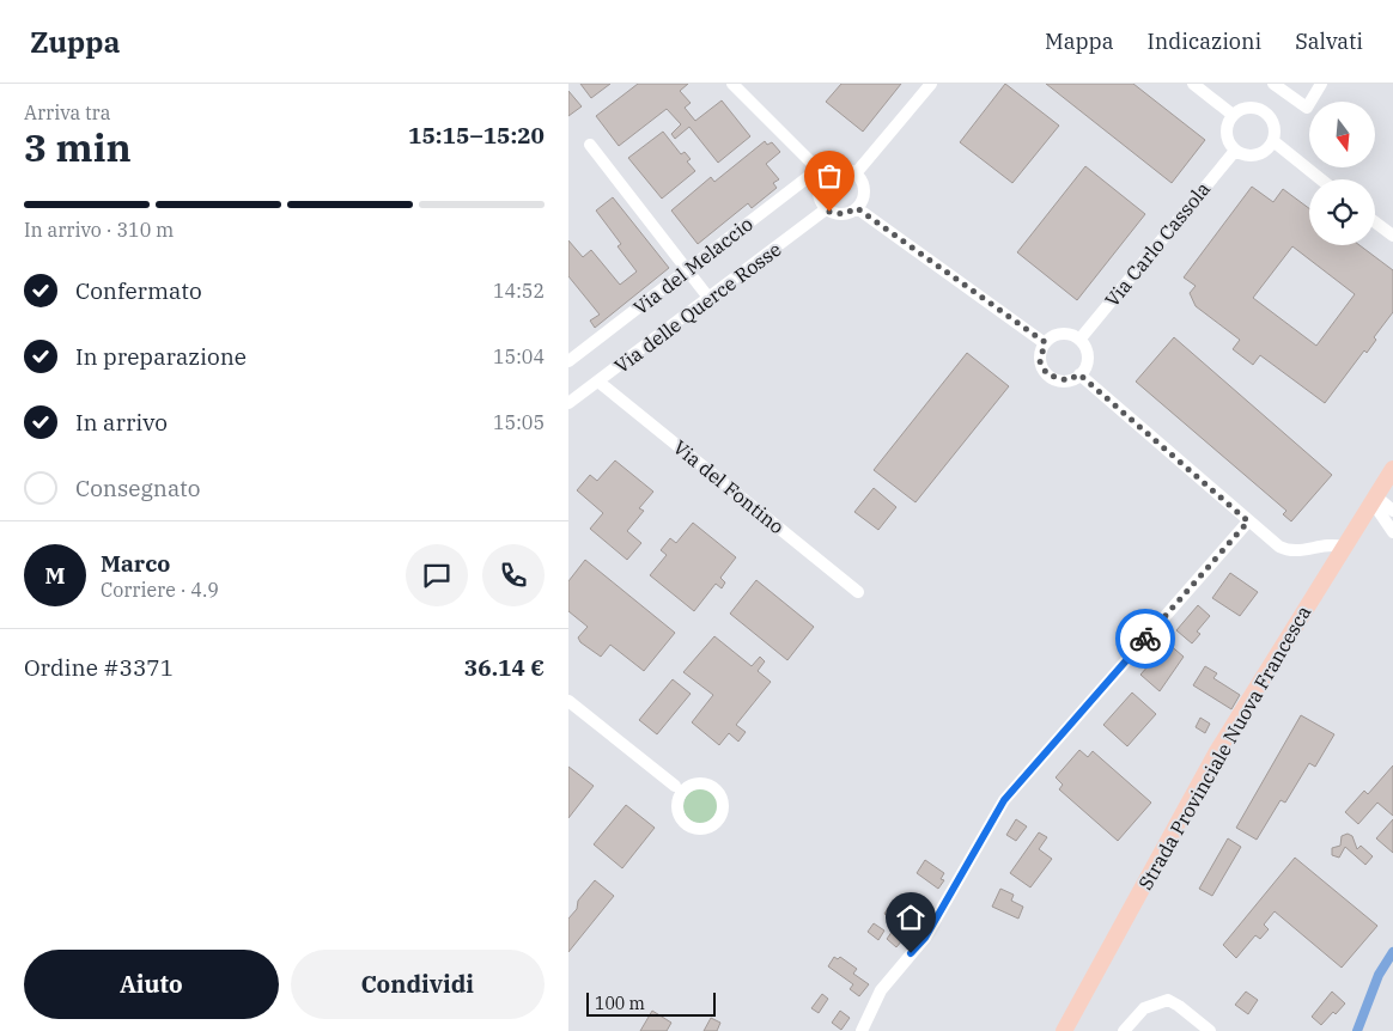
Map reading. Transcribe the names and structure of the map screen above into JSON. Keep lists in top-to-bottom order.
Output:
{
  "streets": {
    "main road": ["Strada Provinciale Nuova Francesca"],
    "street": [
      "Via Carlo Cassola",
      "Via del Melaccio",
      "Via delle Querce Rosse",
      "Via del Fontino"
    ]
  },
  "crossings": [
    ["Via del Melaccio", "Via delle Querce Rosse"],
    ["Via delle Querce Rosse", "Via del Fontino"]
  ],
  "scale_bar": "100 m",
  "north": "bottom",
  "page": {
    "header": "Zuppa",
    "nav": ["Mappa", "Indicazioni", "Salvati"],
    "heading": ["3 min", "Arriva tra", "15:15–15:20"],
    "panel": [
      "Marco",
      "Corriere · 4.9",
      "Ordine #3371",
      "36.14 €"
    ],
    "bar": "In arrivo · 310 m",
    "list": [
      ["Confermato", "14:52"],
      ["In preparazione", "15:04"],
      ["In arrivo", "15:05"],
      "Consegnato"
    ],
    "round": "M",
    "buttons": ["Aiuto", "Condividi"],
    "scale": "100 m"
  }
}
